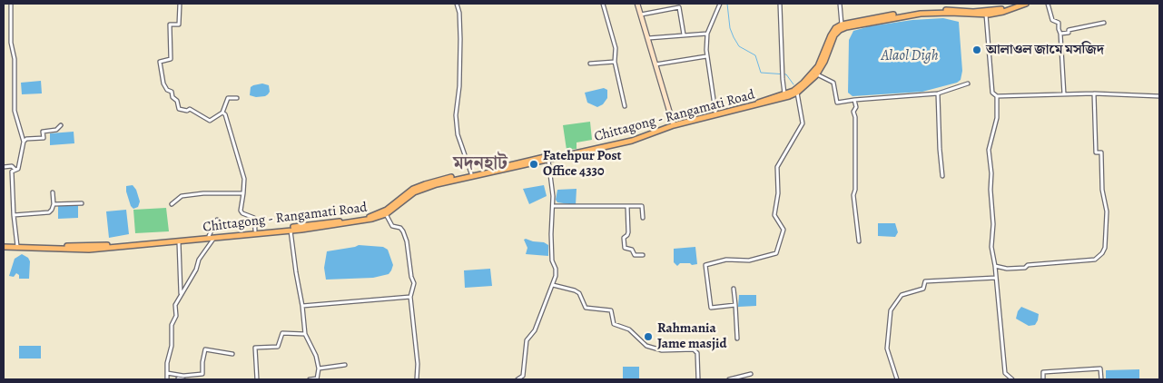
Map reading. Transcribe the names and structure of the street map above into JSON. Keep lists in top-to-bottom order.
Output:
{
  "streets": {
    "highway": ["Chittagong - Rangamati Road"]
  },
  "districts": ["মদনহাট"],
  "water": ["Alaol Digh"],
  "places": ["আলাওল জামে মসজিদ", "Fatehpur Post Office 4330", "Rahmania Jame masjid"]
}
